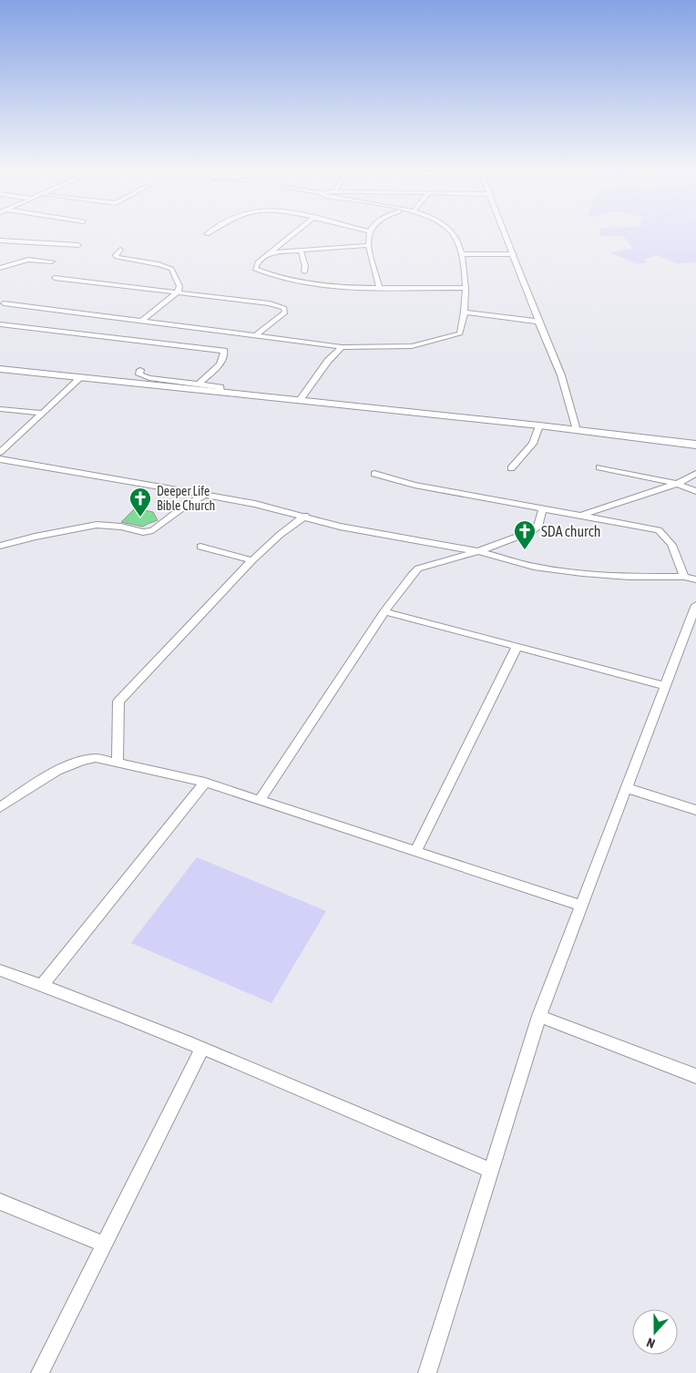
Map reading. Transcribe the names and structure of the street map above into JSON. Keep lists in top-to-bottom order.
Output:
{
  "places": {
    "church": ["Deeper Life Bible Church", "SDA church"]
  },
  "north": "bottom"
}
